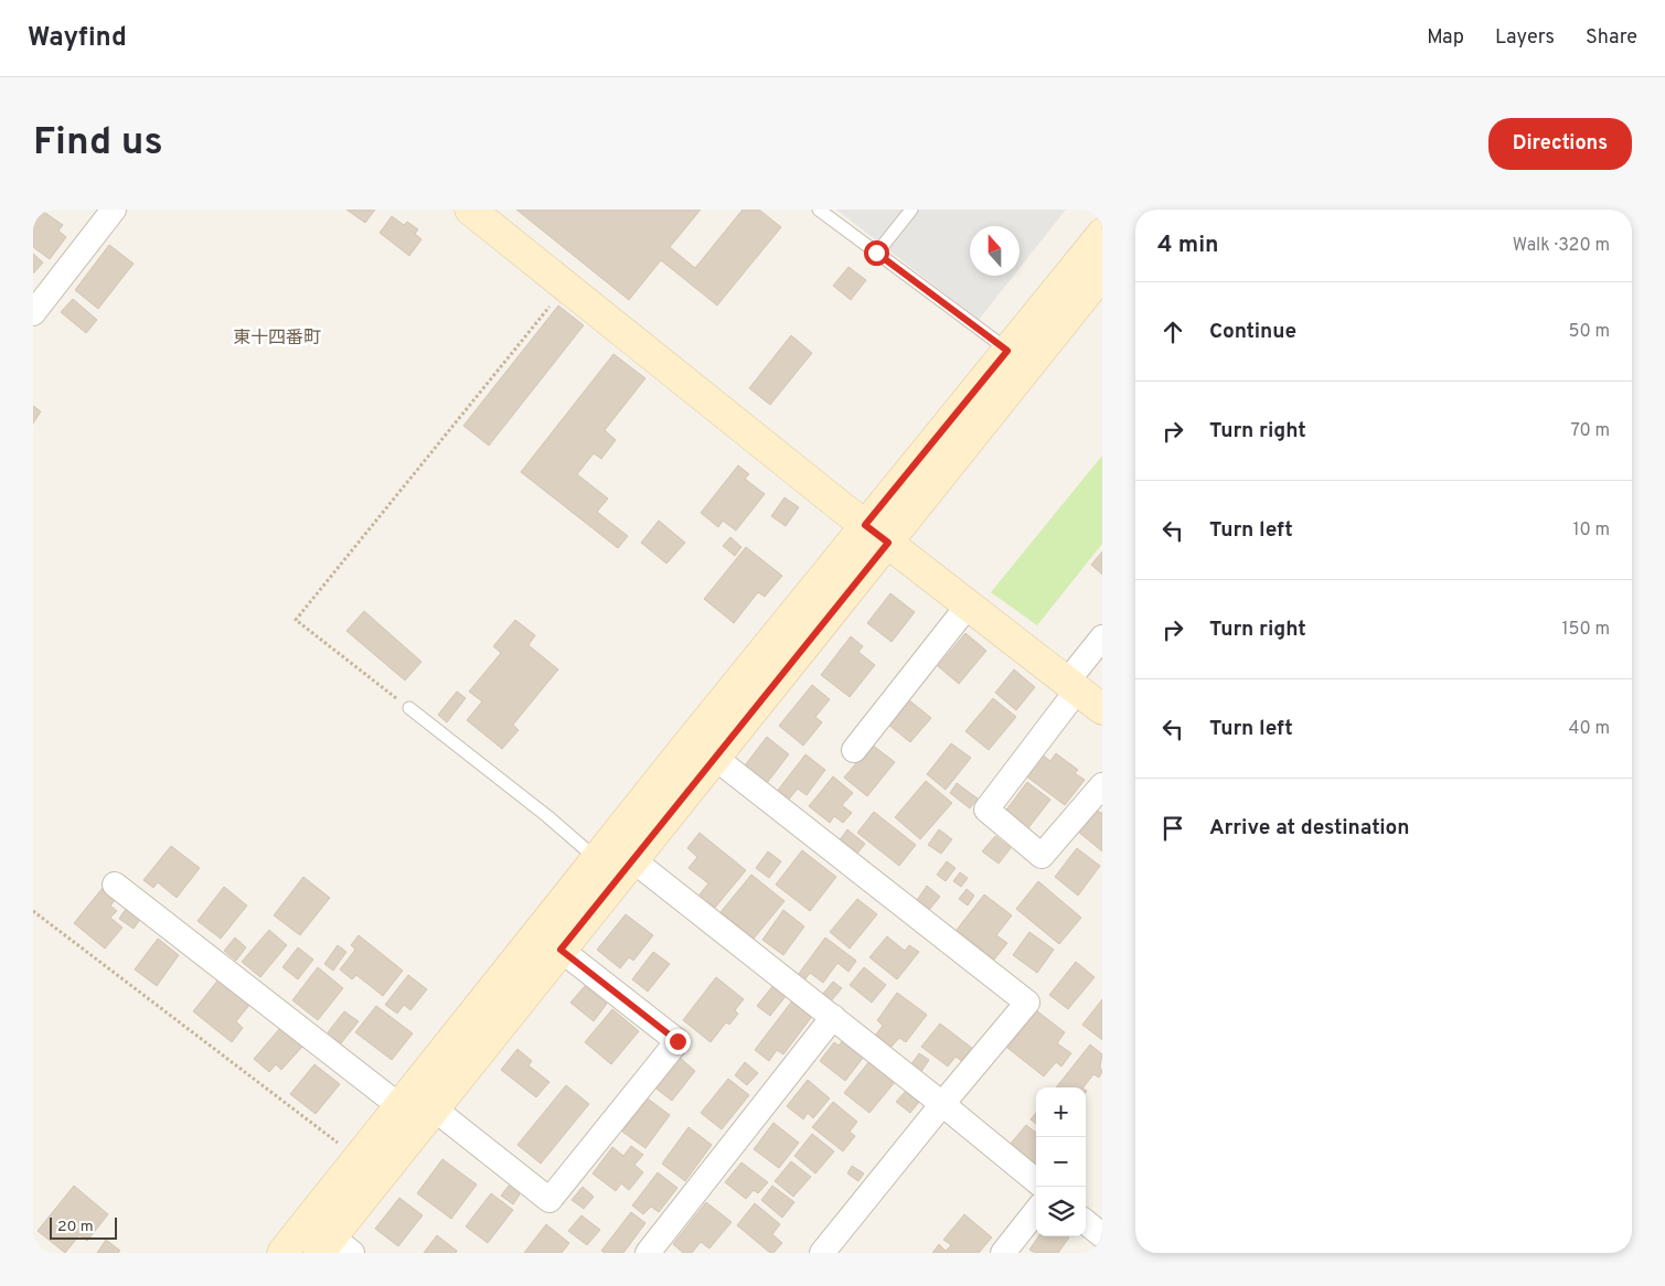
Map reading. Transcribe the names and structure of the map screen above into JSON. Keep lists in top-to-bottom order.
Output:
{
  "districts": ["東十四番町"],
  "scale_bar": "20 m",
  "north": "top",
  "page": {
    "header": "Wayfind",
    "nav": ["Map", "Layers", "Share"],
    "buttons": "Directions",
    "title": "Find us",
    "heading": ["4 min", "Walk · 320 m"],
    "list": [
      ["Continue", "50 m"],
      ["Turn right", "70 m"],
      ["Turn left", "10 m"],
      ["Turn right", "150 m"],
      ["Turn left", "40 m"],
      "Arrive at destination"
    ],
    "map_buttons": ["+", "−"],
    "scale": "20 m"
  }
}
